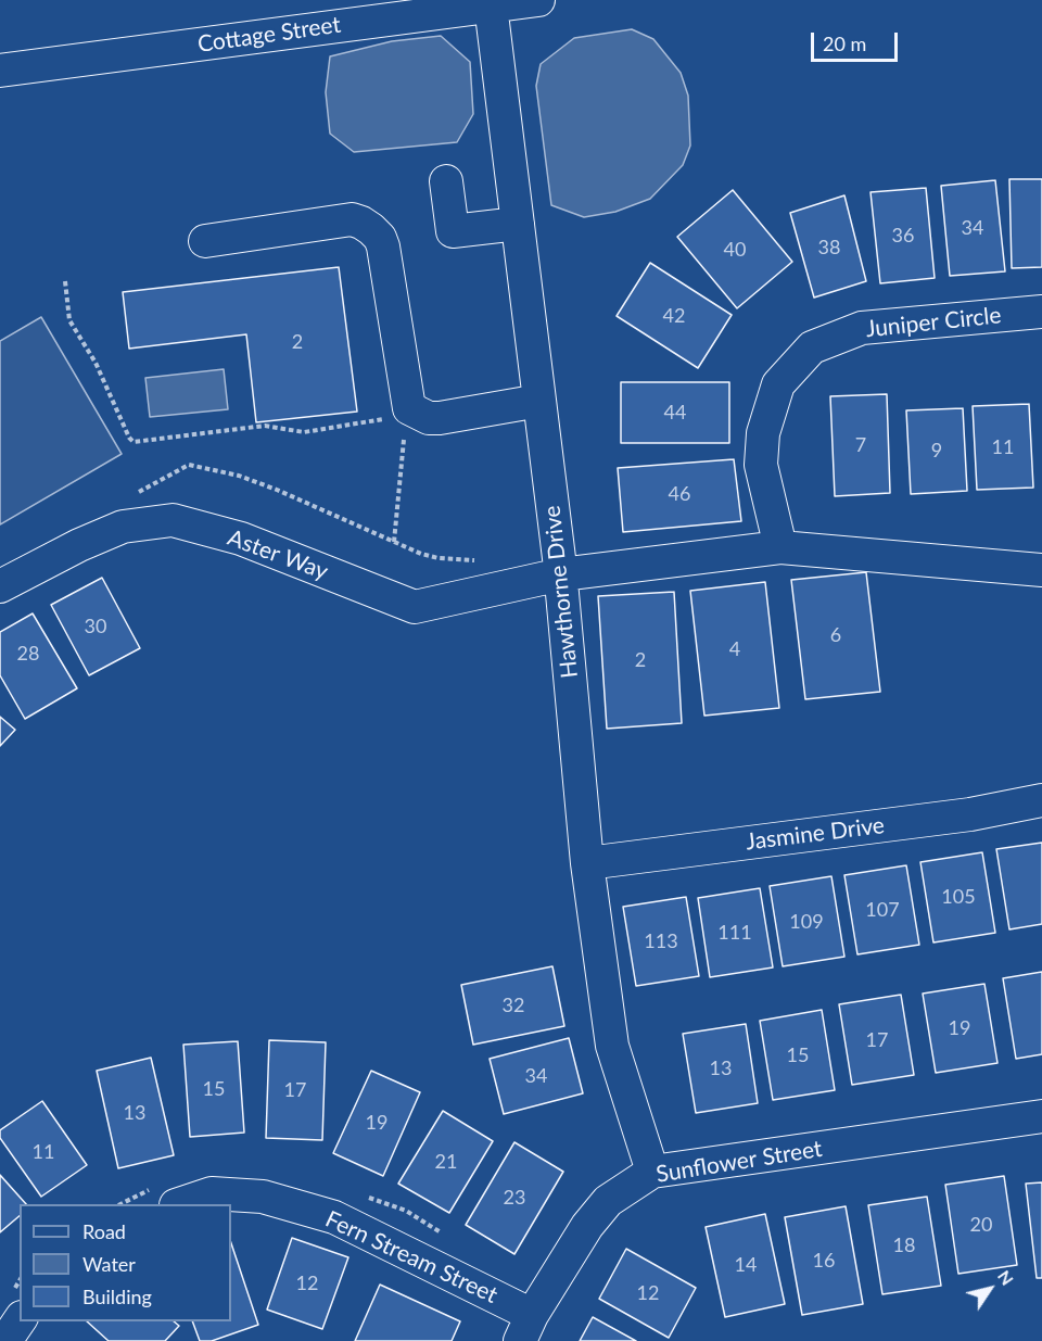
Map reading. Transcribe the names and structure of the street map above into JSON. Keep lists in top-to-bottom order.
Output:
{
  "streets": {
    "street": [
      "Cottage Street",
      "Juniper Circle",
      "Aster Way",
      "Hawthorne Drive",
      "Jasmine Drive",
      "Sunflower Street",
      "Fern Stream Street"
    ]
  },
  "crossings": [
    ["Cottage Street", "Hawthorne Drive"],
    ["Aster Way", "Hawthorne Drive"],
    ["Hawthorne Drive", "Jasmine Drive"],
    ["Hawthorne Drive", "Sunflower Street"],
    ["Sunflower Street", "Fern Stream Street"]
  ],
  "house_numbers": [
    "34",
    "36",
    "38",
    "40",
    "42",
    "2",
    "44",
    "7",
    "11",
    "9",
    "46",
    "30",
    "6",
    "4",
    "28",
    "2",
    "105",
    "107",
    "109",
    "111",
    "113",
    "32",
    "19",
    "17",
    "15",
    "13",
    "34",
    "15",
    "17",
    "13",
    "19",
    "11",
    "21",
    "23",
    "20",
    "18",
    "16",
    "14",
    "12",
    "12"
  ],
  "legend": ["Road", "Water", "Building"],
  "scale_bar": "20 m",
  "north": "top right"
}
